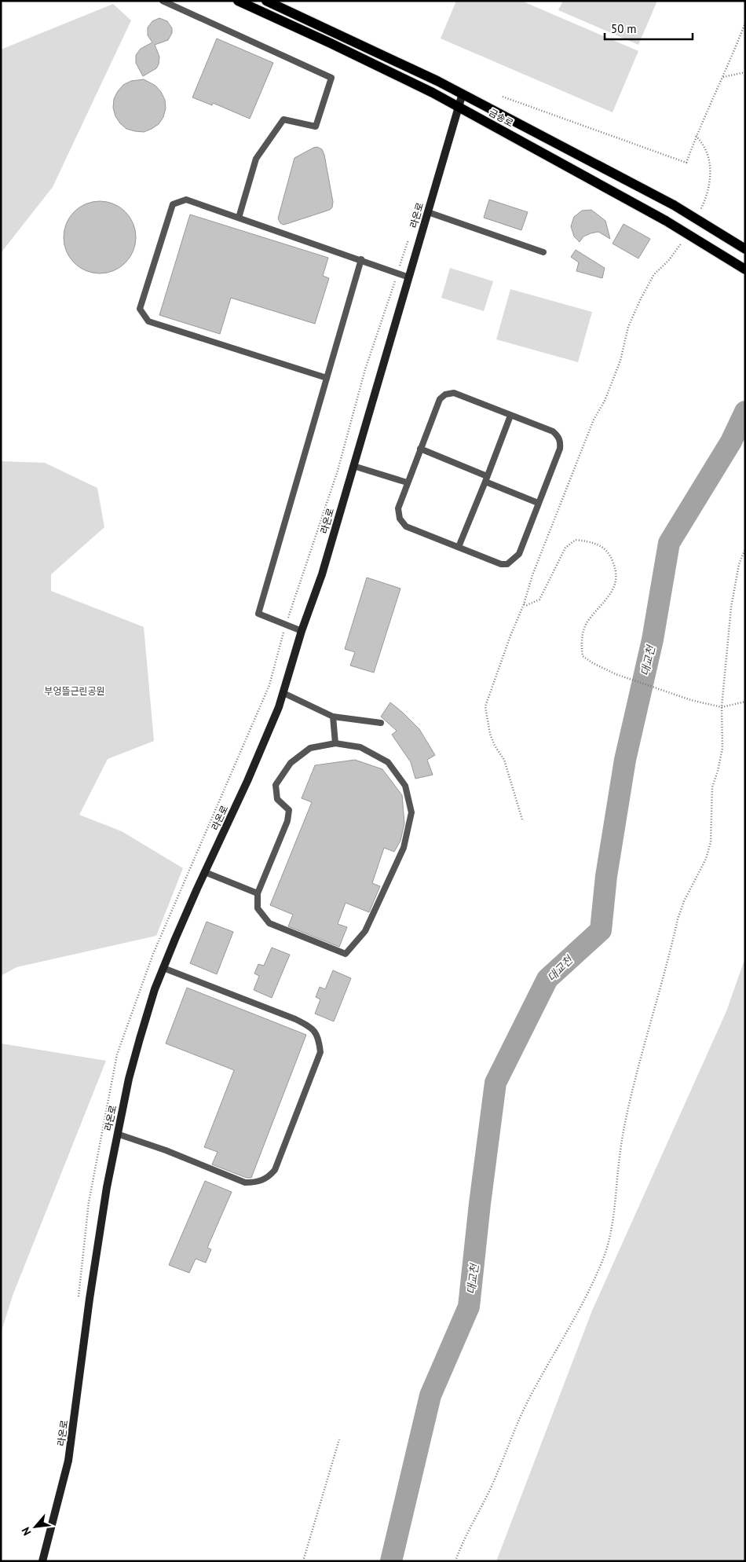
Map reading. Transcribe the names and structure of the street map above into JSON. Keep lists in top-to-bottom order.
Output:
{
  "streets": {
    "main road": ["금송로", "라온로"]
  },
  "crossings": [
    ["금송로", "라온로"]
  ],
  "water": ["대교천"],
  "parks": ["부엉뜰근린공원"],
  "scale_bar": "50 m",
  "north": "bottom left"
}
